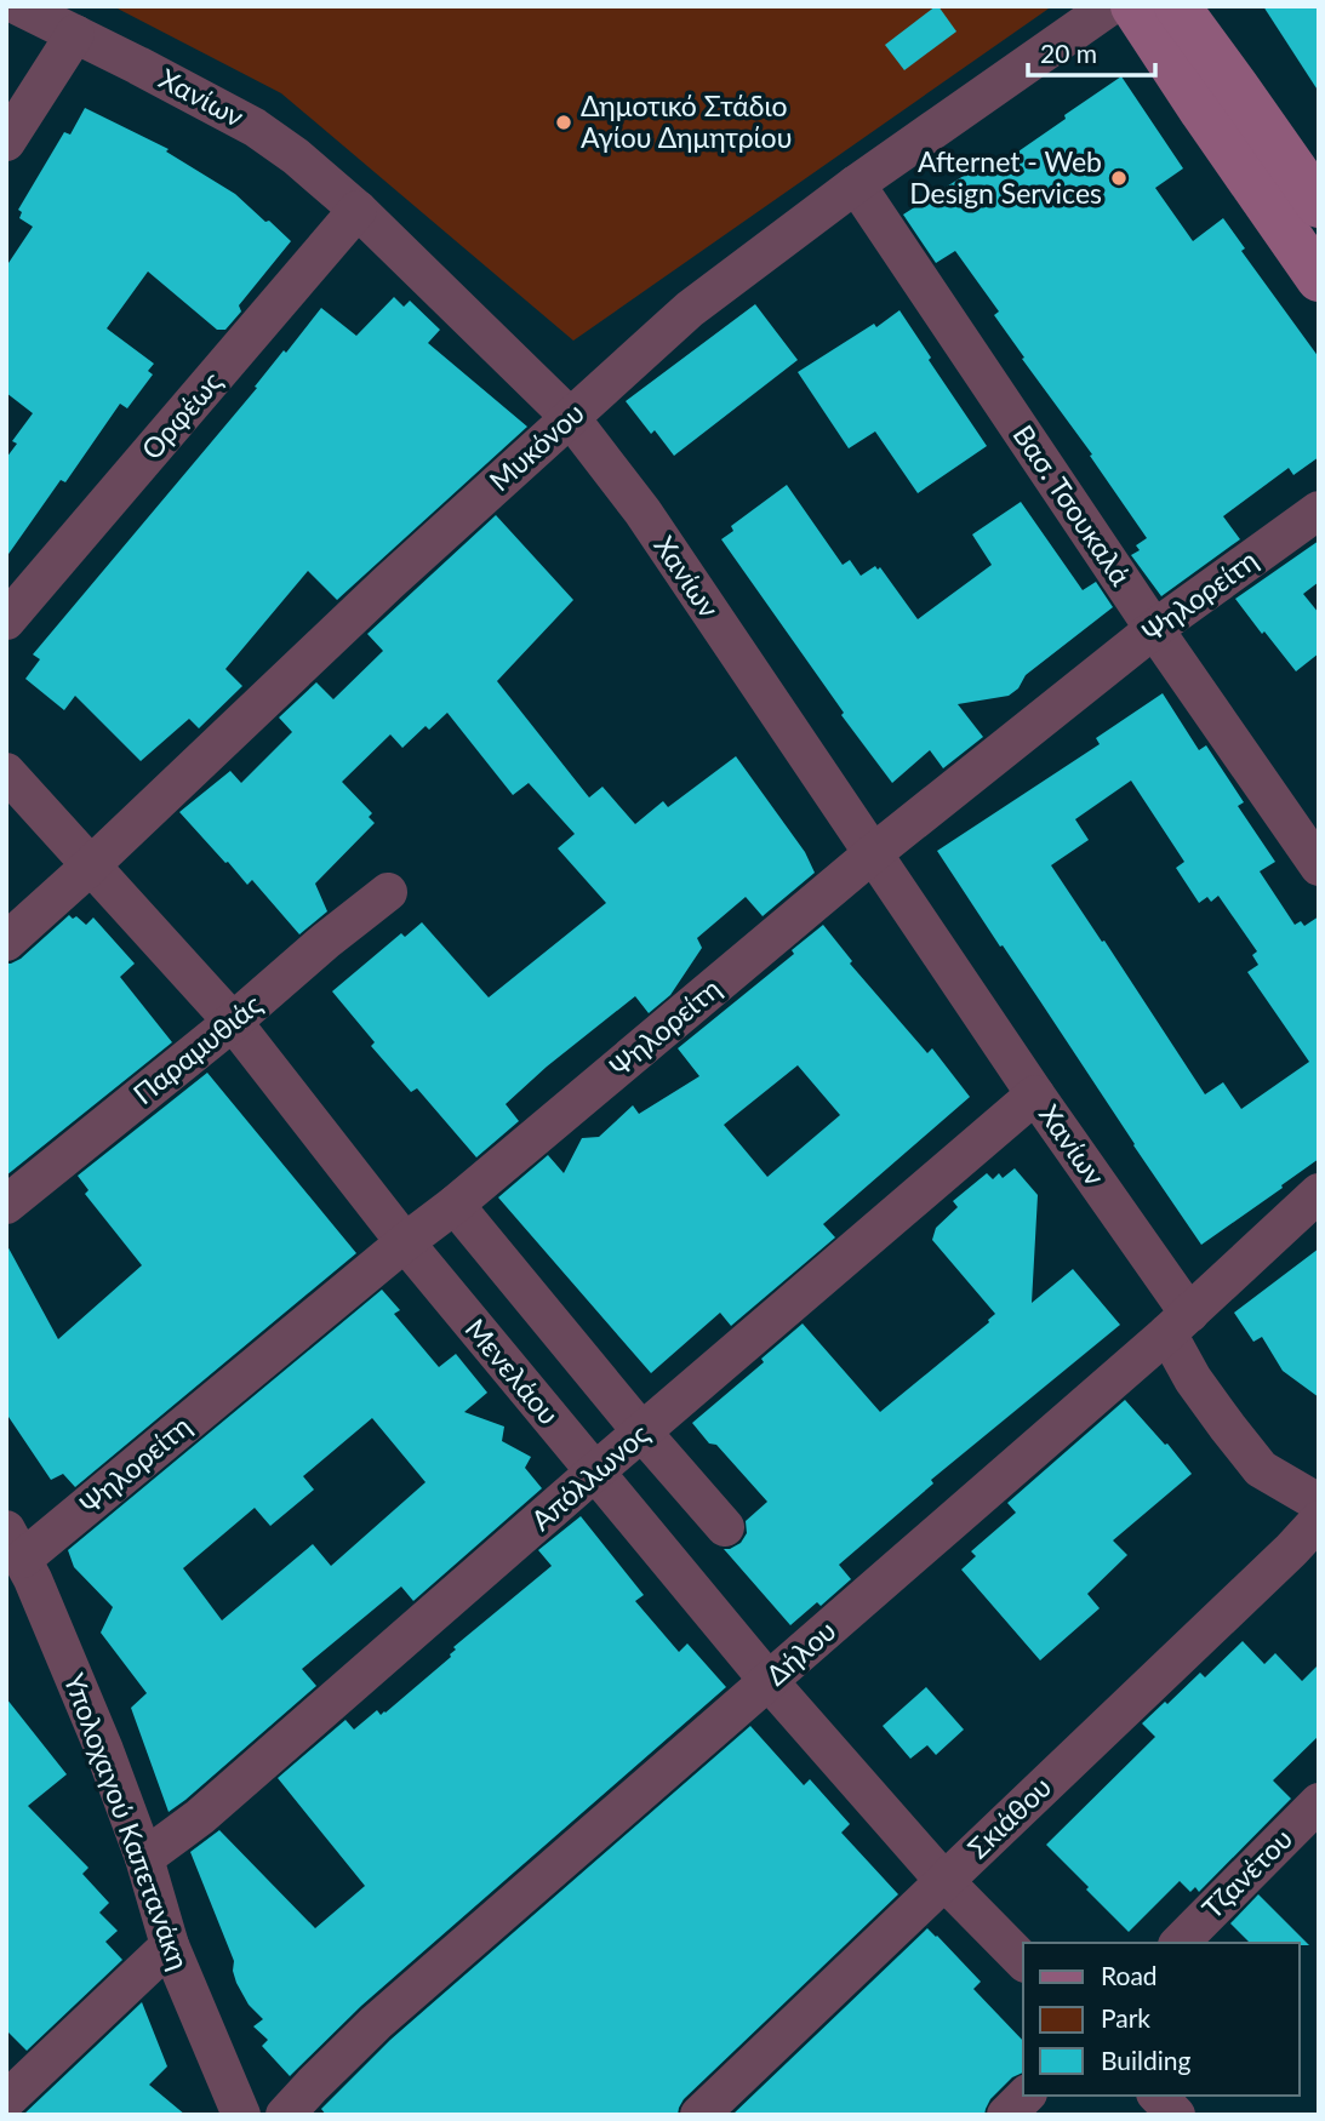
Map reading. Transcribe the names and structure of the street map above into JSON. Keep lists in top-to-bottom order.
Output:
{
  "streets": {
    "street": [
      "Χανίων",
      "Ορφέως",
      "Μυκόνου",
      "Βασ. Τσουκαλά",
      "Ψηλορείτη",
      "Παραμυθιάς",
      "Μενελάου",
      "Απόλλωνος",
      "Δήλου",
      "Σκιάθου",
      "Υπολοχαγού Καπετανάκη",
      "Τζανέτου"
    ]
  },
  "crossings": [
    ["Χανίων", "Ορφέως"],
    ["Χανίων", "Μυκόνου"],
    ["Χανίων", "Ψηλορείτη"],
    ["Χανίων", "Απόλλωνος"],
    ["Χανίων", "Δήλου"],
    ["Μυκόνου", "Βασ. Τσουκαλά"],
    ["Μυκόνου", "Μενελάου"],
    ["Βασ. Τσουκαλά", "Ψηλορείτη"],
    ["Ψηλορείτη", "Μενελάου"],
    ["Ψηλορείτη", "Υπολοχαγού Καπετανάκη"],
    ["Παραμυθιάς", "Μενελάου"],
    ["Μενελάου", "Απόλλωνος"],
    ["Μενελάου", "Δήλου"],
    ["Μενελάου", "Σκιάθου"],
    ["Απόλλωνος", "Υπολοχαγού Καπετανάκη"]
  ],
  "places": ["Δημοτικό Στάδιο Αγίου Δημητρίου", "Afternet - Web Design Services"],
  "legend": ["Road", "Park", "Building"],
  "scale_bar": "20 m"
}
